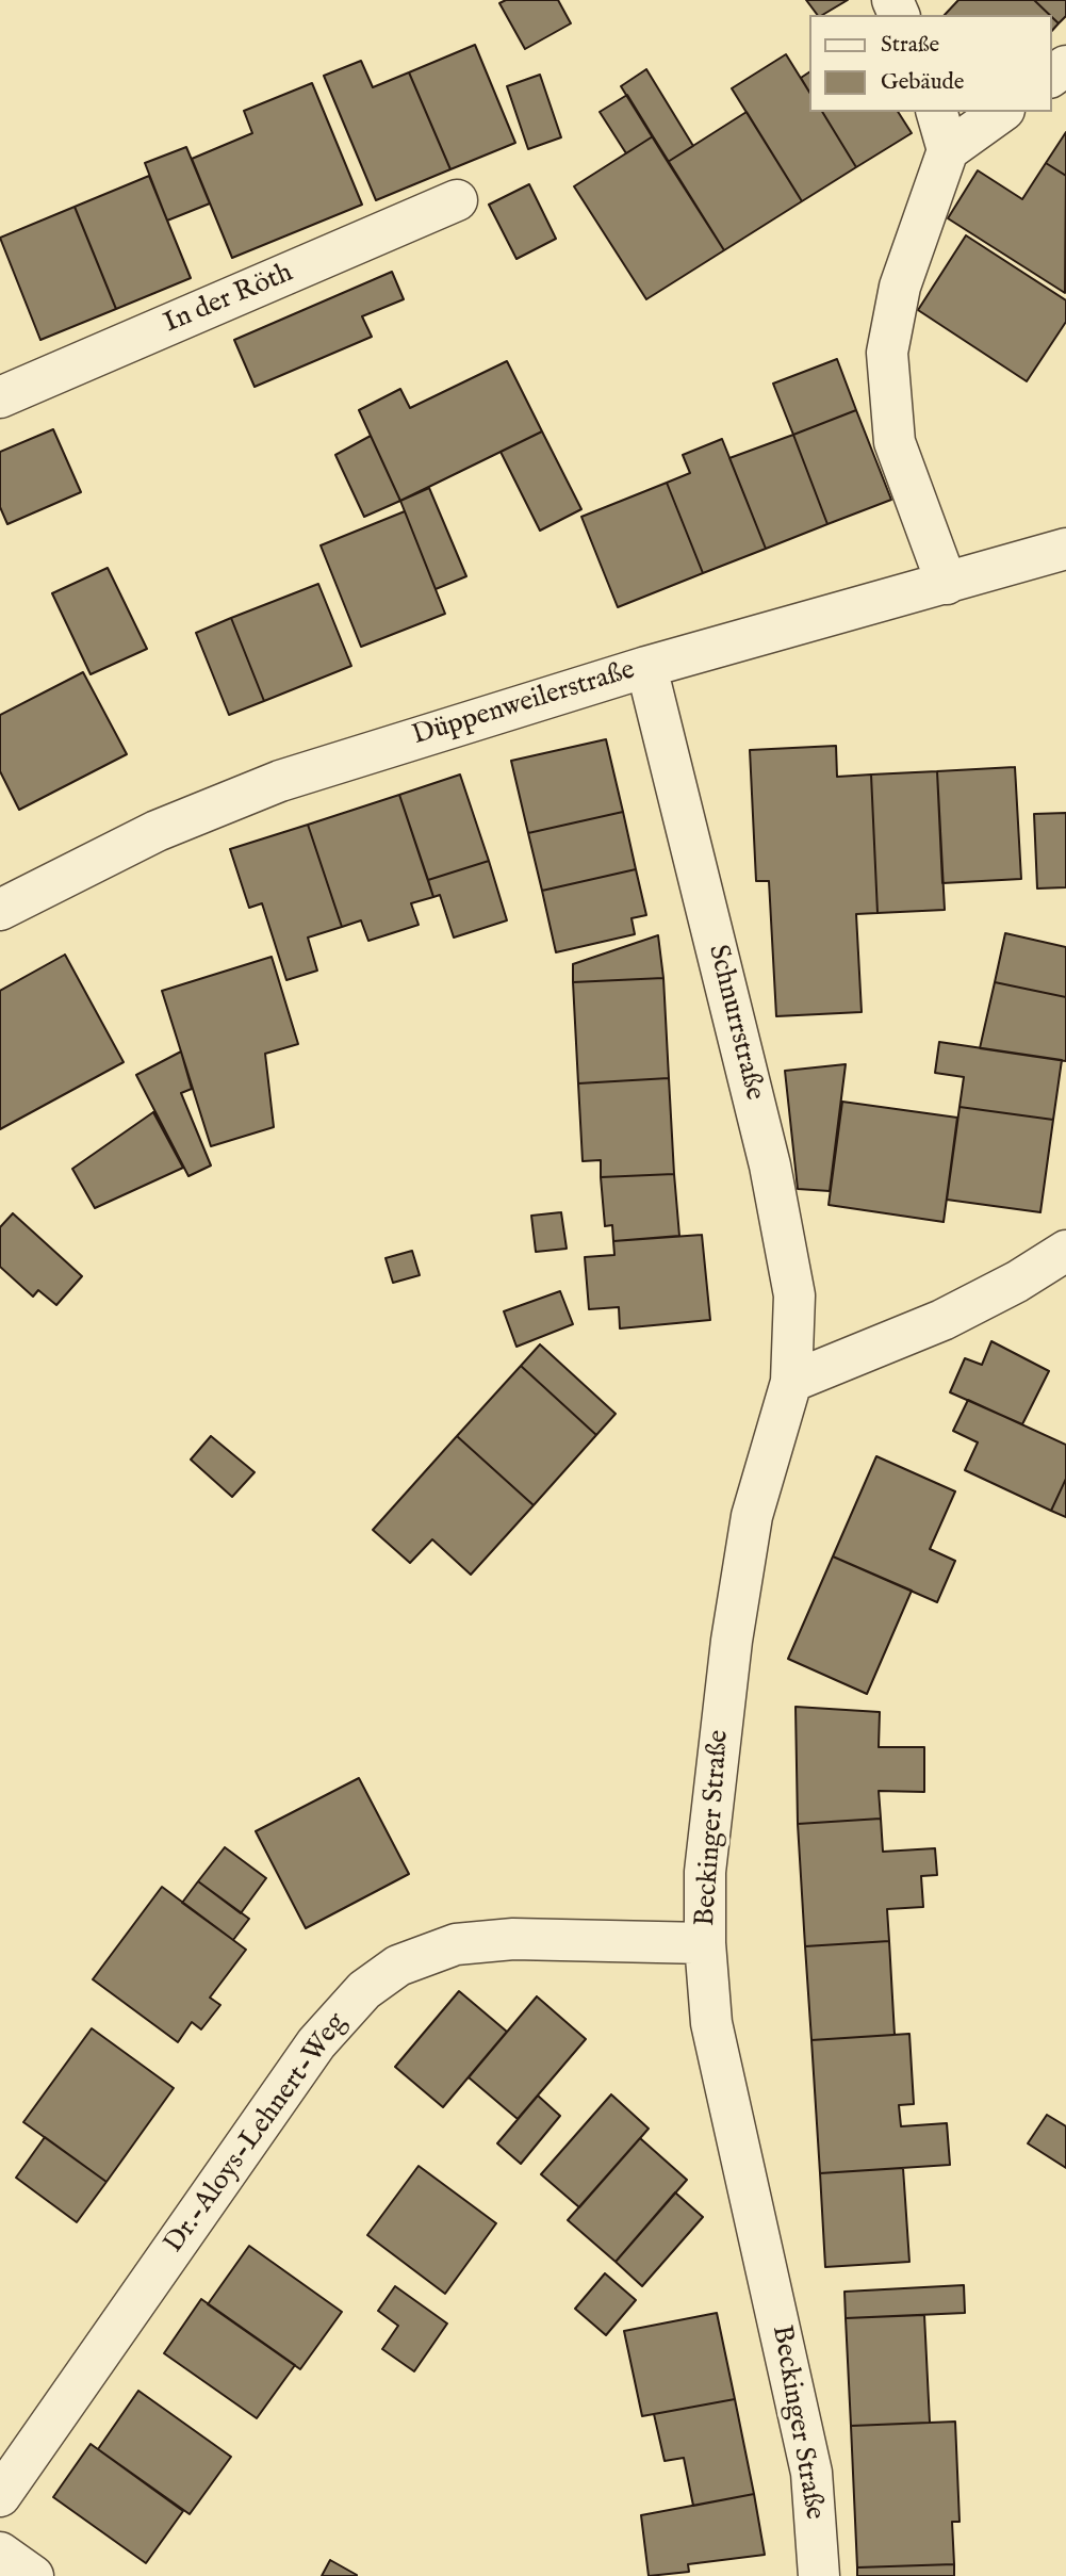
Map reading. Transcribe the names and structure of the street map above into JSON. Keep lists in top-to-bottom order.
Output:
{
  "streets": {
    "street": [
      "In der Röth",
      "Düppenweilerstraße",
      "Schnurrstraße",
      "Beckinger Straße",
      "Dr.-Aloys-Lehnert-Weg"
    ]
  },
  "crossings": [
    ["Düppenweilerstraße", "Schnurrstraße"],
    ["Schnurrstraße", "Beckinger Straße"],
    ["Beckinger Straße", "Dr.-Aloys-Lehnert-Weg"]
  ],
  "legend": ["Straße", "Gebäude"]
}
